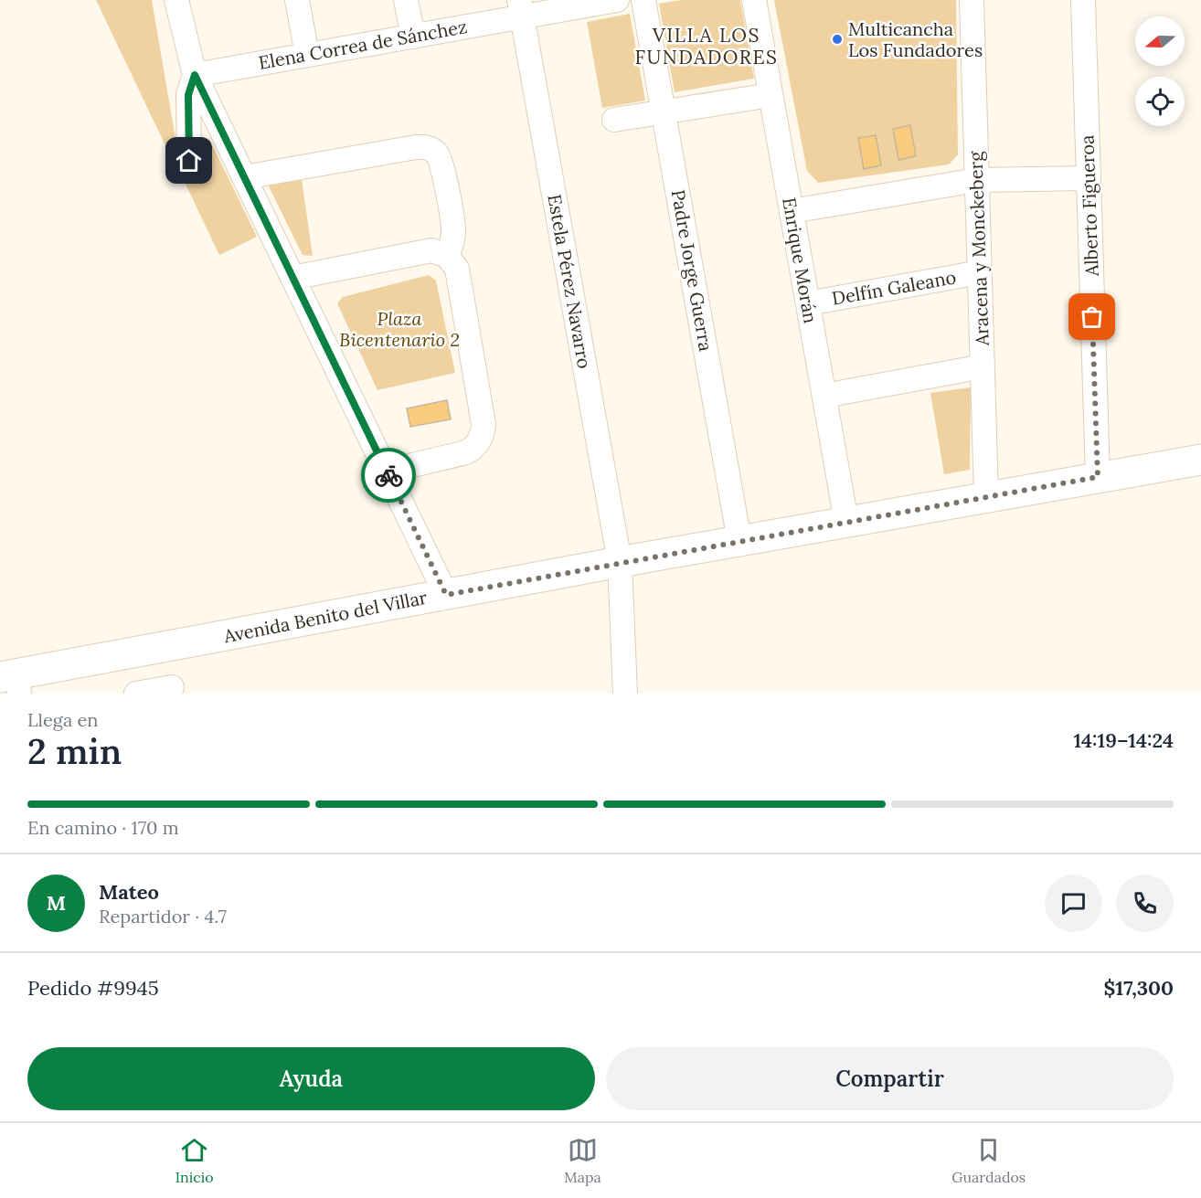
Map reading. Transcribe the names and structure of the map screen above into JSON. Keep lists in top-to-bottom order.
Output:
{
  "streets": {
    "street": [
      "Elena Correa de Sánchez",
      "Alberto Figueroa",
      "Aracena y Monckeberg",
      "Enrique Morán",
      "Padre Jorge Guerra",
      "Estela Pérez Navarro",
      "Delfín Galeano",
      "Avenida Benito del Villar"
    ]
  },
  "crossings": [
    ["Elena Correa de Sánchez", "Estela Pérez Navarro"],
    ["Alberto Figueroa", "Avenida Benito del Villar"],
    ["Aracena y Monckeberg", "Delfín Galeano"],
    ["Aracena y Monckeberg", "Avenida Benito del Villar"],
    ["Enrique Morán", "Delfín Galeano"],
    ["Enrique Morán", "Avenida Benito del Villar"],
    ["Padre Jorge Guerra", "Avenida Benito del Villar"],
    ["Estela Pérez Navarro", "Avenida Benito del Villar"]
  ],
  "districts": ["VILLA LOS FUNDADORES"],
  "parks": ["Plaza Bicentenario 2"],
  "places": ["Multicancha Los Fundadores"],
  "north": "left",
  "page": {
    "heading": ["2 min", "Llega en", "14:19–14:24"],
    "panel": [
      "Mateo",
      "Repartidor · 4.7",
      "Pedido #9945",
      "$17,300"
    ],
    "bar": "En camino · 170 m",
    "round": "M",
    "buttons": ["Ayuda", "Compartir"],
    "tabs": ["Inicio", "Mapa", "Guardados"]
  }
}
